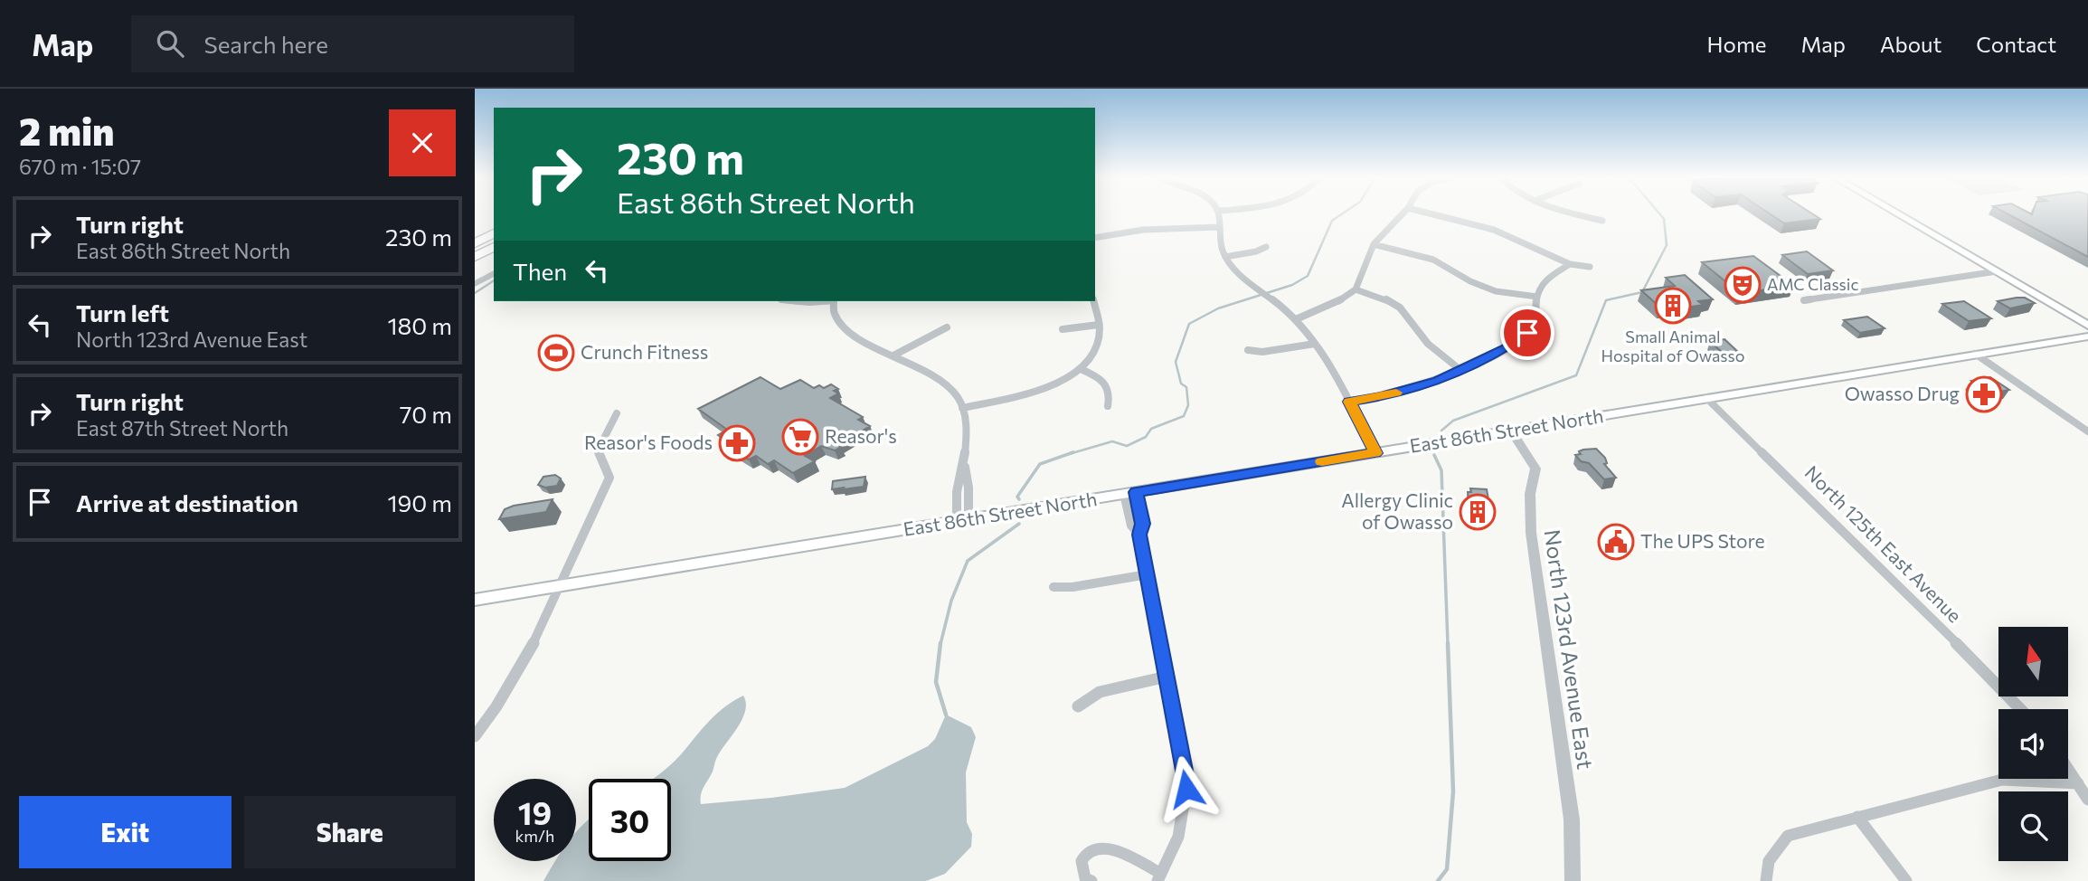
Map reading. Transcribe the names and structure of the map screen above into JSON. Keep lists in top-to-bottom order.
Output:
{
  "streets": {
    "main road": ["East 86th Street North"],
    "street": ["North 125th East Avenue", "North 123rd Avenue East"]
  },
  "crossings": [
    ["East 86th Street North", "North 125th East Avenue"],
    ["East 86th Street North", "North 123rd Avenue East"]
  ],
  "places": {
    "theatre": ["AMC Classic"],
    "building": ["Small Animal Hospital of Owasso", "Allergy Clinic of Owasso"],
    "sports": ["Crunch Fitness"],
    "pharmacy": ["Owasso Drug", "Reasor's Foods"],
    "supermarket": ["Reasor's"],
    "public building": ["The UPS Store"]
  },
  "north": "top",
  "page": {
    "header": "Map",
    "search": "Search here",
    "nav": [
      "Home",
      "Map",
      "About",
      "Contact"
    ],
    "heading": ["2 min", "670 m · 15:07"],
    "turn": ["230 m", "East 86th Street North"],
    "list": [
      {
        "name": "Turn right",
        "note": "East 86th Street North",
        "value": "230 m"
      },
      {
        "name": "Turn left",
        "note": "North 123rd Avenue East",
        "value": "180 m"
      },
      {
        "name": "Turn right",
        "note": "East 87th Street North",
        "value": "70 m"
      },
      {
        "name": "Arrive at destination",
        "value": "190 m"
      }
    ],
    "then": "Then",
    "speed": "19 km/h",
    "limit": "30",
    "buttons": ["Exit", "Share"]
  }
}
